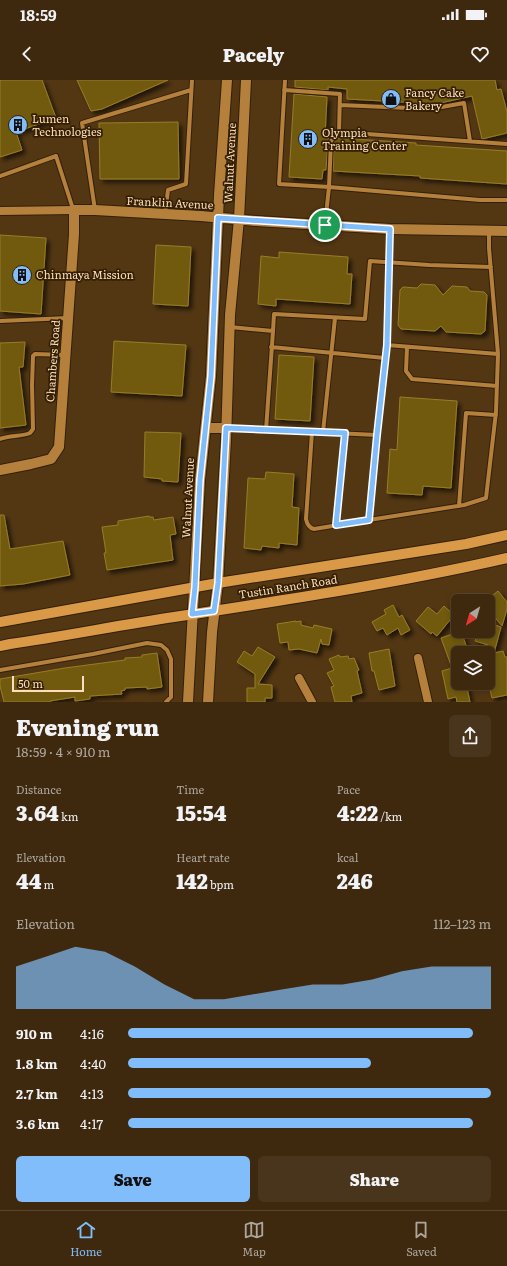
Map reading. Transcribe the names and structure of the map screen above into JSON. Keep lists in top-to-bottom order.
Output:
{
  "streets": {
    "main road": [
      "Walnut Avenue",
      "Franklin Avenue",
      "Chambers Road",
      "Tustin Ranch Road"
    ]
  },
  "crossings": [
    ["Walnut Avenue", "Franklin Avenue"],
    ["Walnut Avenue", "Tustin Ranch Road"],
    ["Franklin Avenue", "Chambers Road"]
  ],
  "places": {
    "shop": ["Fancy Cake Bakery"],
    "building": ["Lumen Technologies", "Olympia Training Center", "Chinmaya Mission"]
  },
  "scale_bar": "50 m",
  "north": "bottom left",
  "page": {
    "status": "18:59",
    "header": "Pacely",
    "scale": "50 m",
    "heading": ["Evening run", "18:59 · 4 × 910 m"],
    "stats": [
      ["Distance", "3.64 km"],
      ["Time", "15:54"],
      ["Pace", "4:22 /km"],
      ["Elevation", "44 m"],
      ["Heart rate", "142 bpm"],
      ["kcal", "246"]
    ],
    "chart": ["Elevation", "112–123 m"],
    "list": [
      {
        "name": "910 m",
        "note": "4:16"
      },
      {
        "name": "1.8 km",
        "note": "4:40"
      },
      {
        "name": "2.7 km",
        "note": "4:13"
      },
      {
        "name": "3.6 km",
        "note": "4:17"
      }
    ],
    "buttons": ["Save", "Share"],
    "tabs": ["Home", "Map", "Saved"]
  }
}
